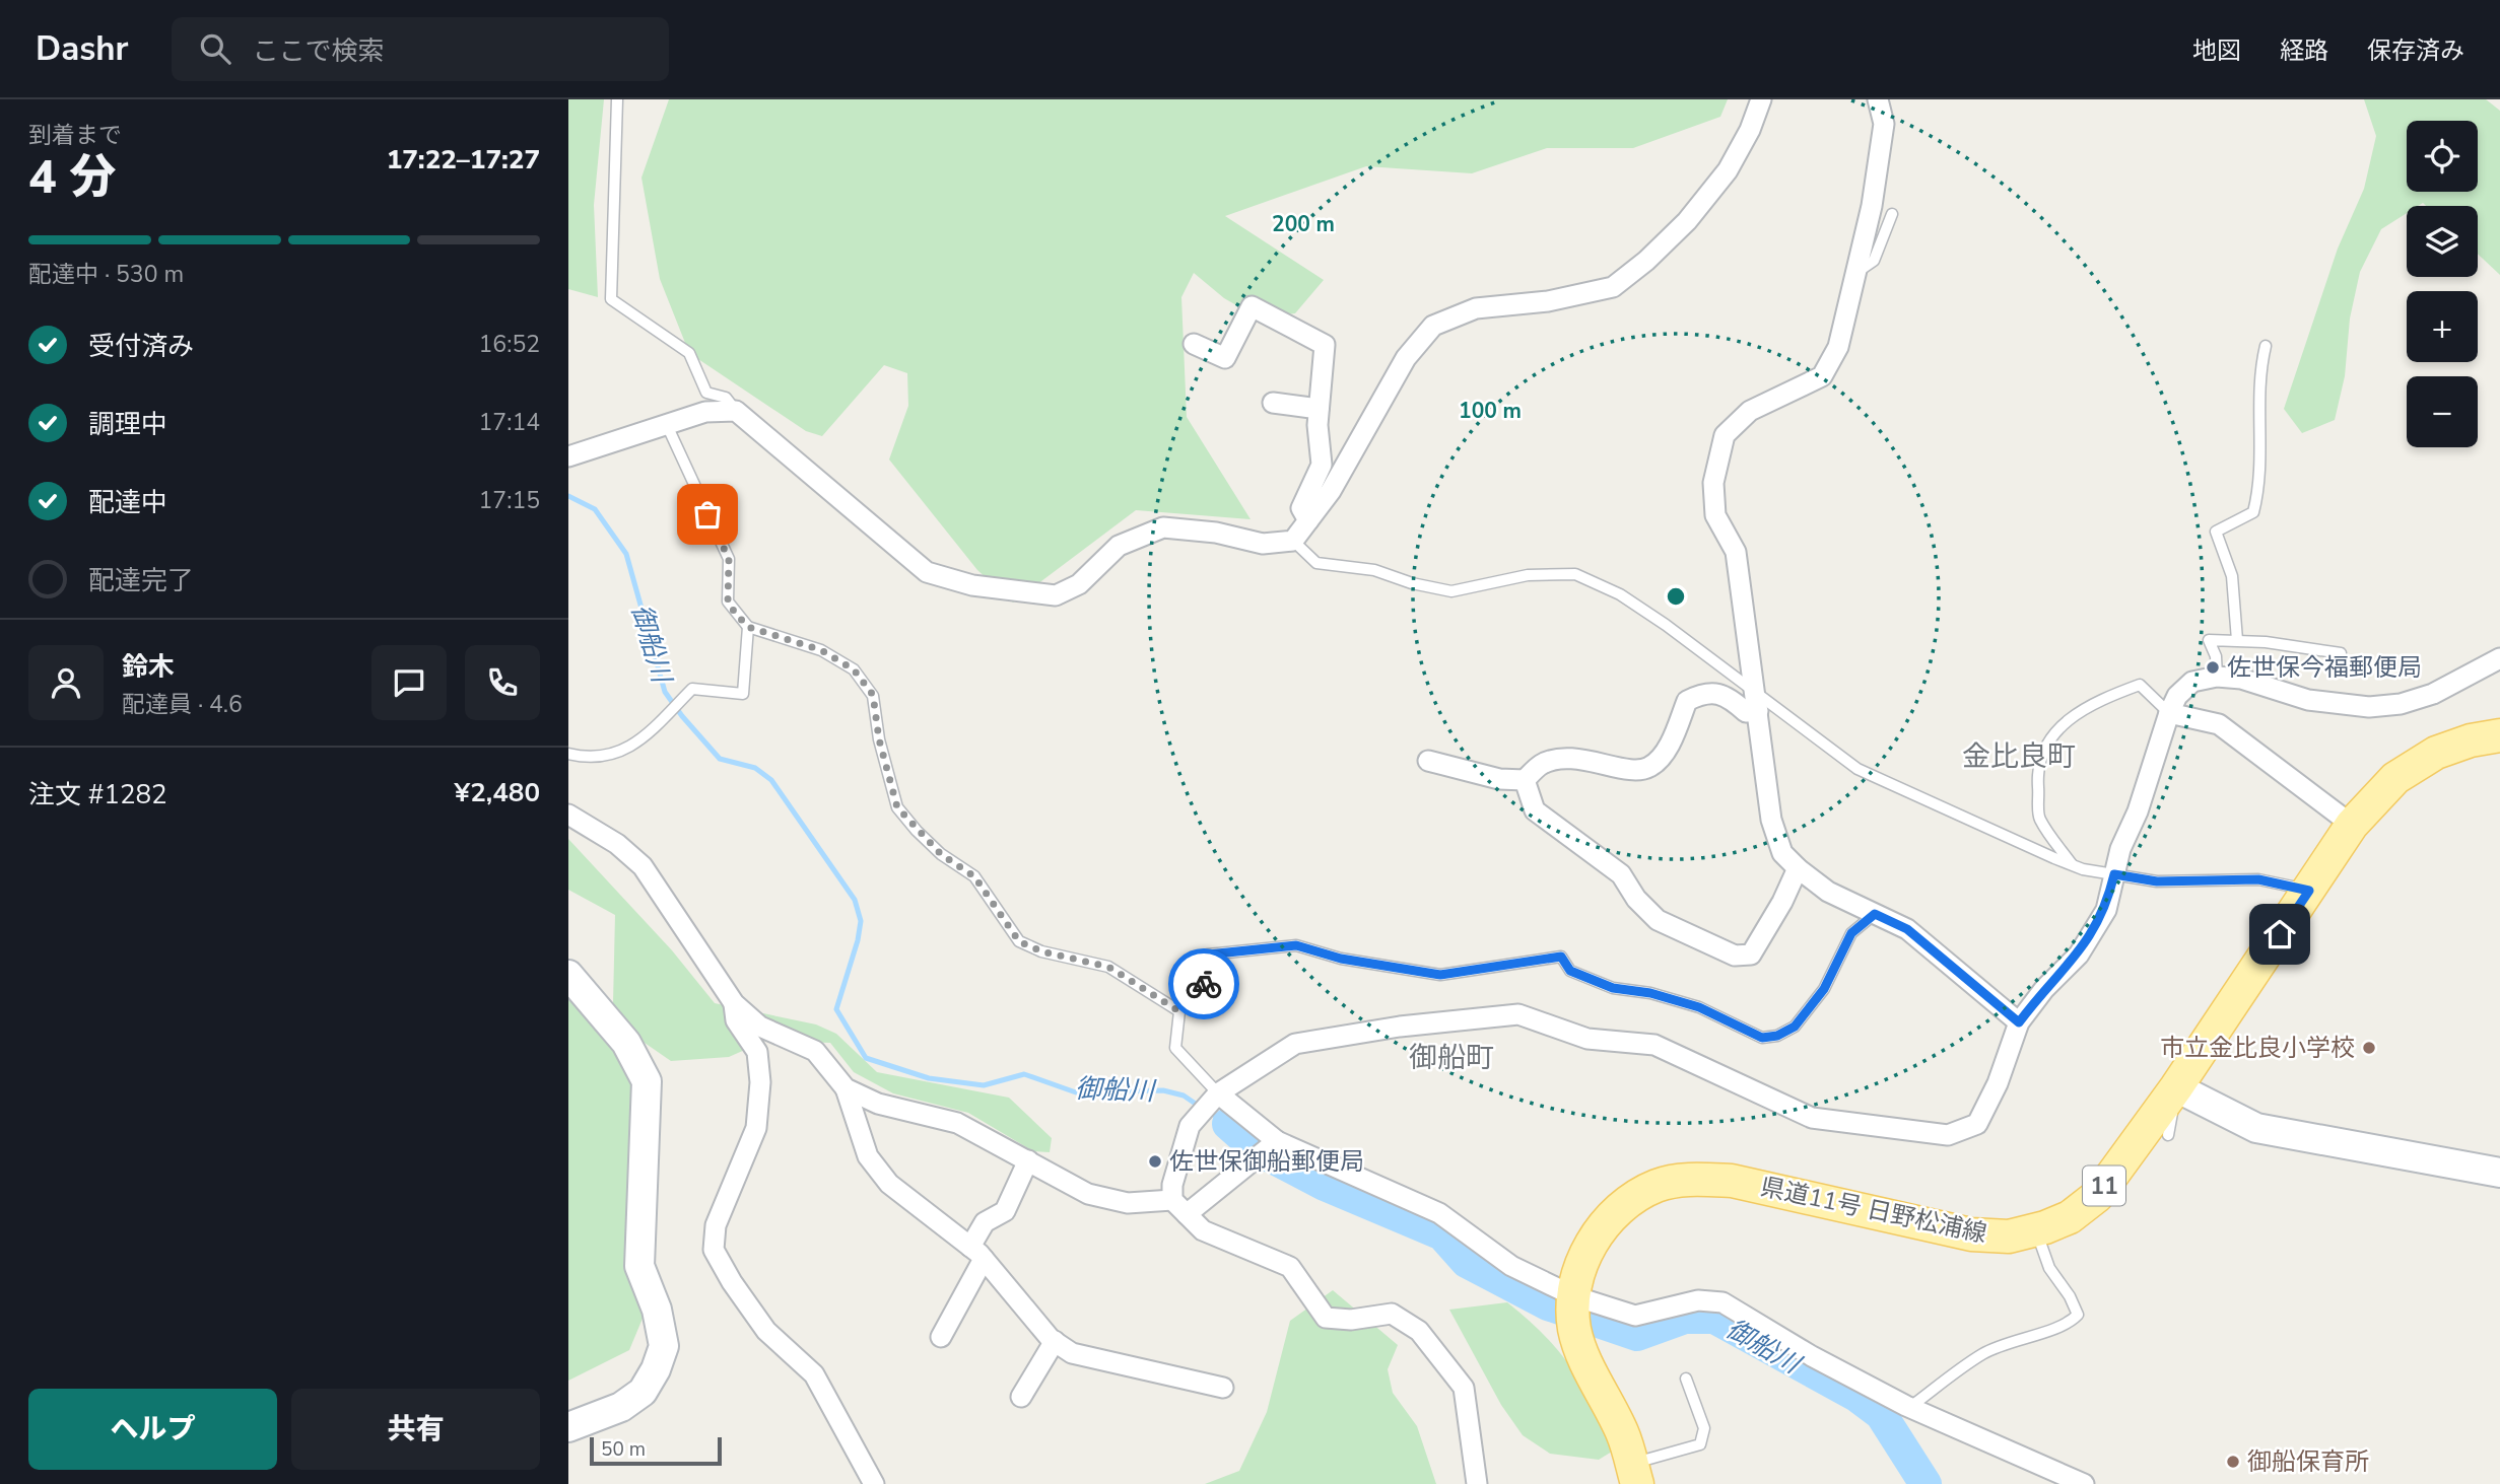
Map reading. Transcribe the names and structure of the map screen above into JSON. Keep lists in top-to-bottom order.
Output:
{
  "streets": {
    "main road": ["11", "県道11号 日野松浦線"]
  },
  "districts": ["金比良町", "御船町"],
  "water": ["御船川"],
  "places": [
    "佐世保今福郵便局",
    "市立金比良小学校",
    "佐世保御船郵便局",
    "御船保育所"
  ],
  "scale_bar": "50 m",
  "page": {
    "header": "Dashr",
    "search": "ここで検索",
    "nav": ["地図", "経路", "保存済み"],
    "heading": ["4 分", "到着まで", "17:22–17:27"],
    "panel": [
      "鈴木",
      "配達員 · 4.6",
      "注文 #1282",
      "¥2,480"
    ],
    "map_buttons": ["+", "−"],
    "bar": "配達中 · 530 m",
    "list": [
      ["受付済み", "16:52"],
      ["調理中", "17:14"],
      ["配達中", "17:15"],
      "配達完了"
    ],
    "buttons": ["ヘルプ", "共有"],
    "scale": "50 m"
  },
  "rings": ["200 m", "100 m"]
}
